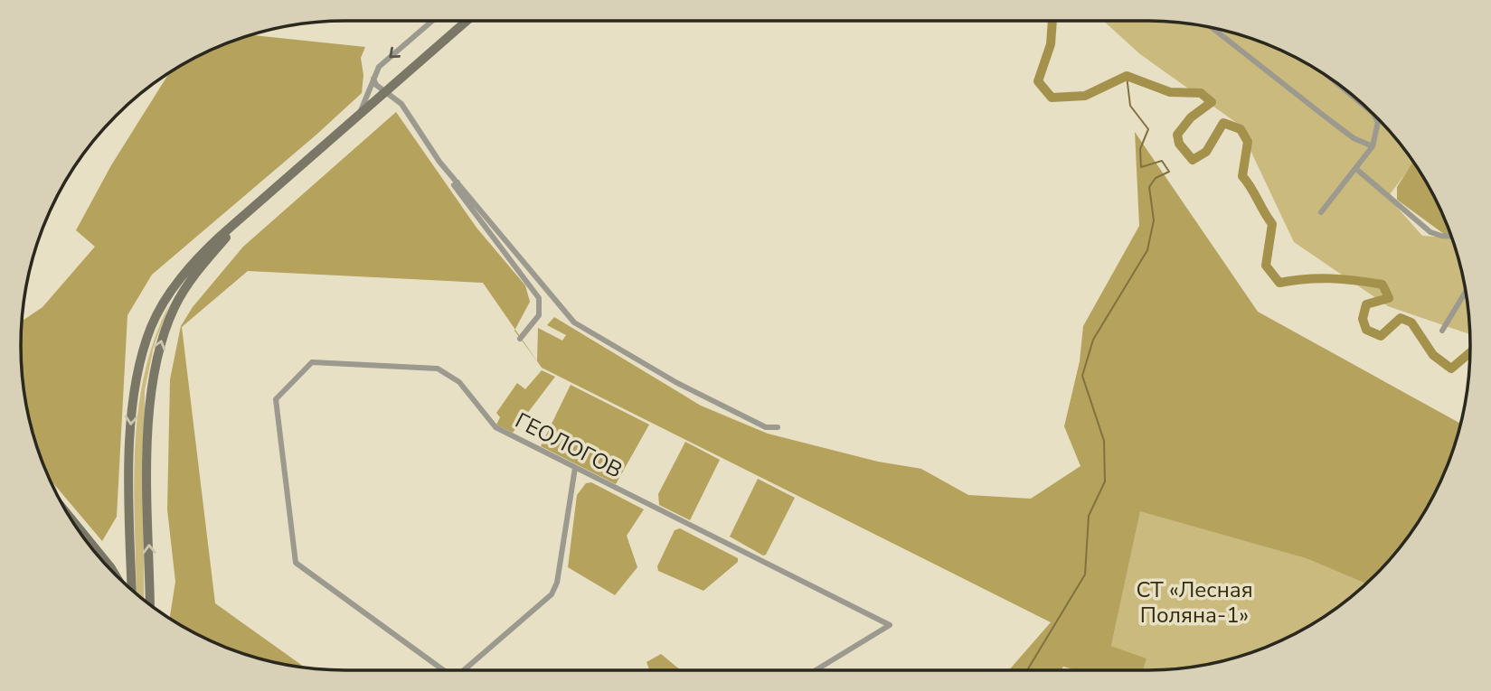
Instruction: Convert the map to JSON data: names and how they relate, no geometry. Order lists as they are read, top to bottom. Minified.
{"streets":{"street":["ГЕОЛОГОВ"]},"parks":["СТ «Лесная Поляна-1»"]}
